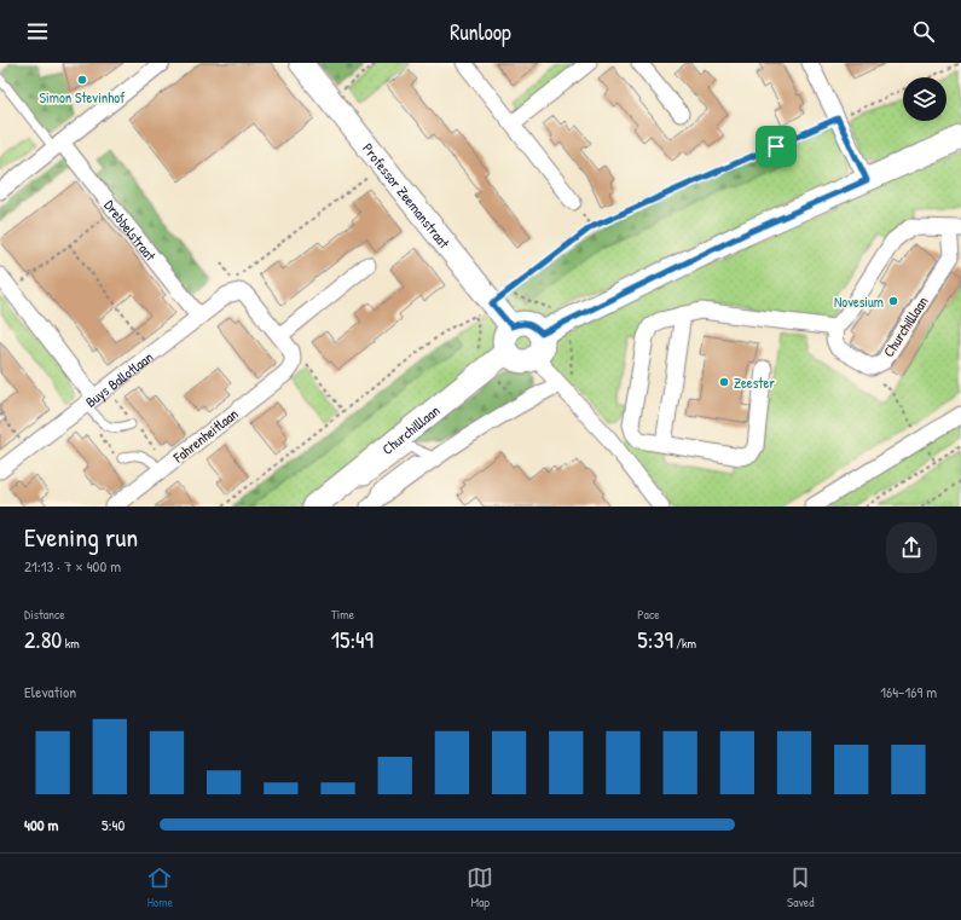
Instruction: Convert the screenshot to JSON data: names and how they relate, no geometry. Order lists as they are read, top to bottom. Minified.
{"streets":{"main road":["Professor Zeemanstraat","Churchilllaan"],"street":["Drebbelstraat","Buys Ballotlaan","Fahrenheitlaan"]},"crossings":[["Professor Zeemanstraat","Churchilllaan"],["Drebbelstraat","Buys Ballotlaan"]],"places":["Simon Stevinhof","Novesium","Zeester"],"page":{"header":"Runloop","heading":["Evening run","21:13 · 7 × 400 m"],"stats":[["Distance","2.80 km"],["Time","15:49"],["Pace","5:39 /km"]],"chart":["Elevation","164–169 m"],"list":[{"name":"400 m","note":"5:40"}],"tabs":["Home","Map","Saved"]}}
